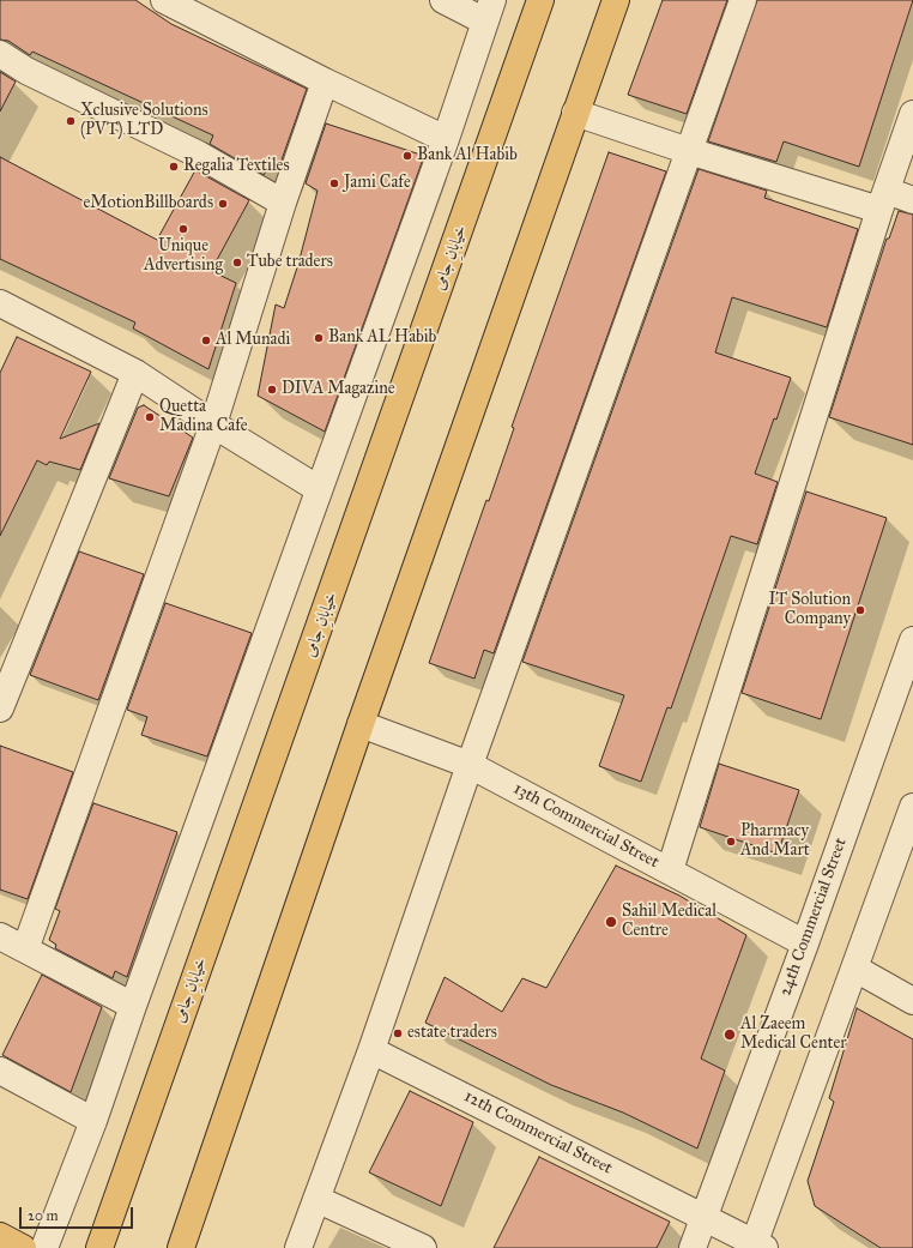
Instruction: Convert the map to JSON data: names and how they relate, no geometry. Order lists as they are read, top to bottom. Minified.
{"streets":{"main road":["خیابانِ جامی"],"street":["13th Commercial Street","24th Commercial Street","12th Commercial Street"]},"crossings":[["13th Commercial Street","24th Commercial Street"],["24th Commercial Street","12th Commercial Street"]],"places":["Xclusive Solutions (PVT) LTD","Bank Al Habib","Regalia Textiles","Jami Cafe","eMotionBillboards","Unique Advertising","Tube traders","Bank AL Habib","Al Munadi","DIVA Magazine","Quetta Madina Cafe","IT Solution Company","Pharmacy And Mart","Sahil Medical Centre","estate traders","Al Zaeem Medical Center"],"scale_bar":"20 m"}
